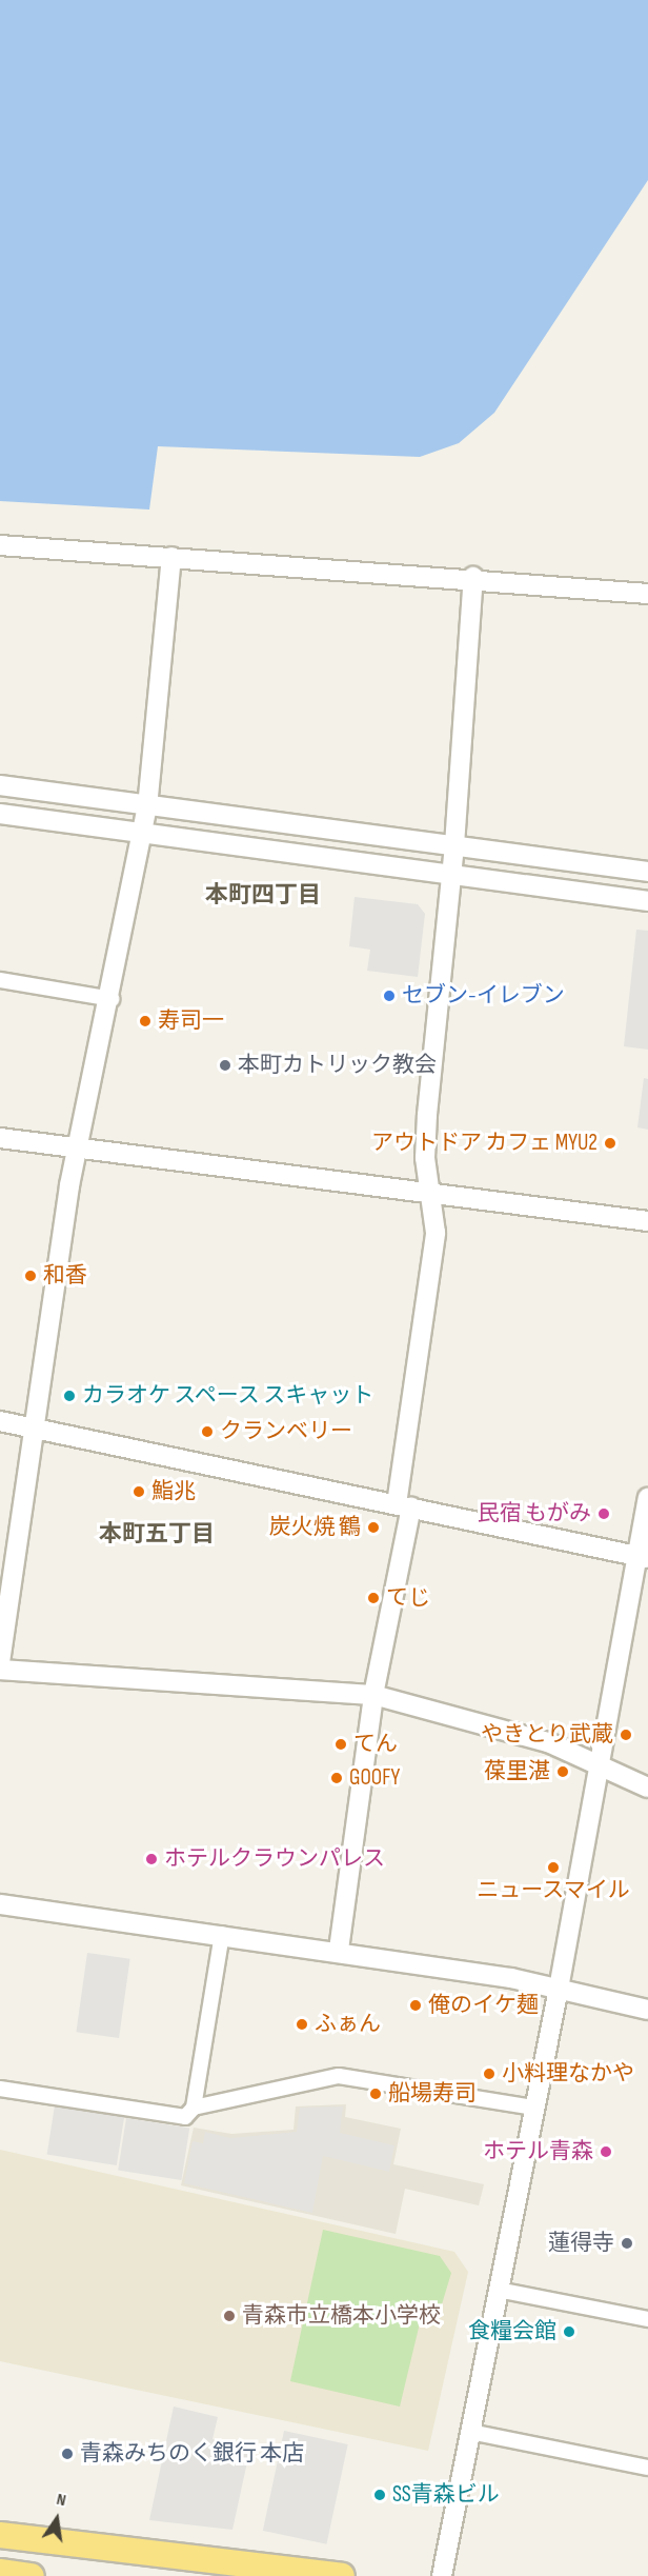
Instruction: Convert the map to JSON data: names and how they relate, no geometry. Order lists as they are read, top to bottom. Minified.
{"districts":["本町四丁目","本町五丁目"],"places":["セブン-イレブン","寿司一","本町カトリック教会","アウトドア カフェ MYU2","和香","カラオケ スペース スキャット","クランベリー","鮨兆","民宿 もがみ","炭火焼 鶴","てじ","やきとり武蔵","てん","葆里湛","GOOFY","ホテルクラウンパレス","ニュースマイル","俺のイケ麺","ふぁん","小料理なかや","船場寿司","ホテル青森","蓮得寺","青森市立橋本小学校","食糧会館","青森みちのく銀行 本店","SS青森ビル"],"north":"top"}
